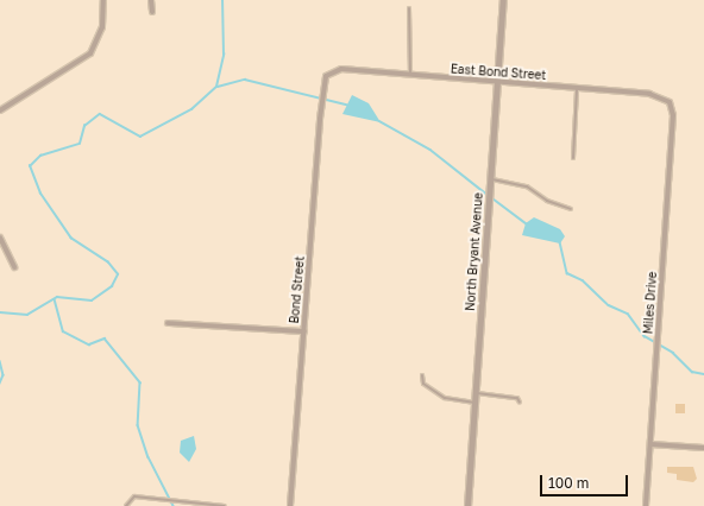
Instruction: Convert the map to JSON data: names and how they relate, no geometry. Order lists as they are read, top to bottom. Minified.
{"streets":{"street":["East Bond Street","North Bryant Avenue","Bond Street","Miles Drive"]},"crossings":[["East Bond Street","North Bryant Avenue"],["East Bond Street","Bond Street"],["East Bond Street","Miles Drive"]],"scale_bar":"100 m"}
